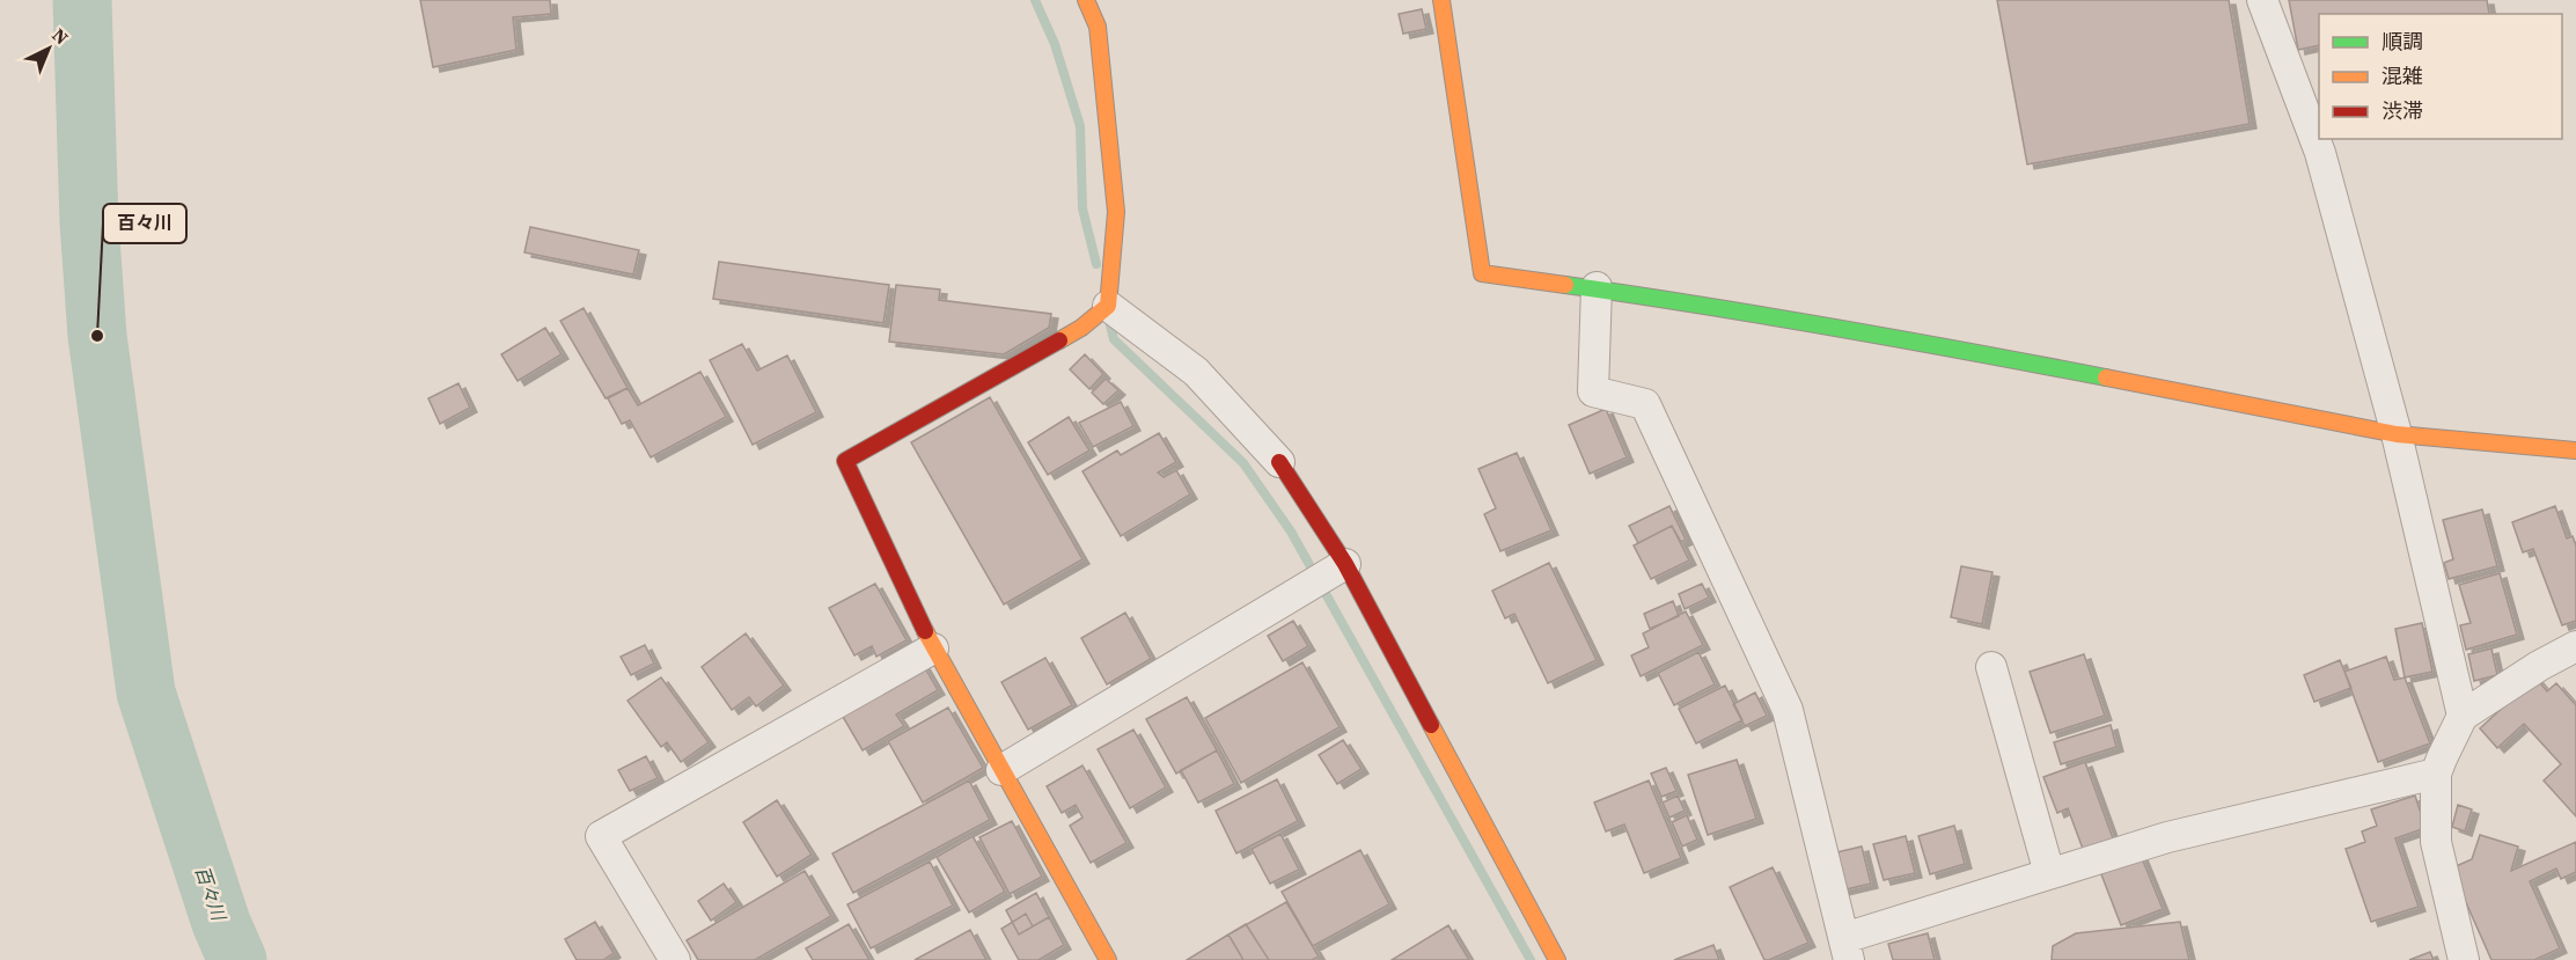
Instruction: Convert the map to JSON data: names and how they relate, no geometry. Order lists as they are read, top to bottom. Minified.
{"water":["百々川"],"places":["百々川"],"legend":["順調","混雑","渋滞"],"north":"top right"}
